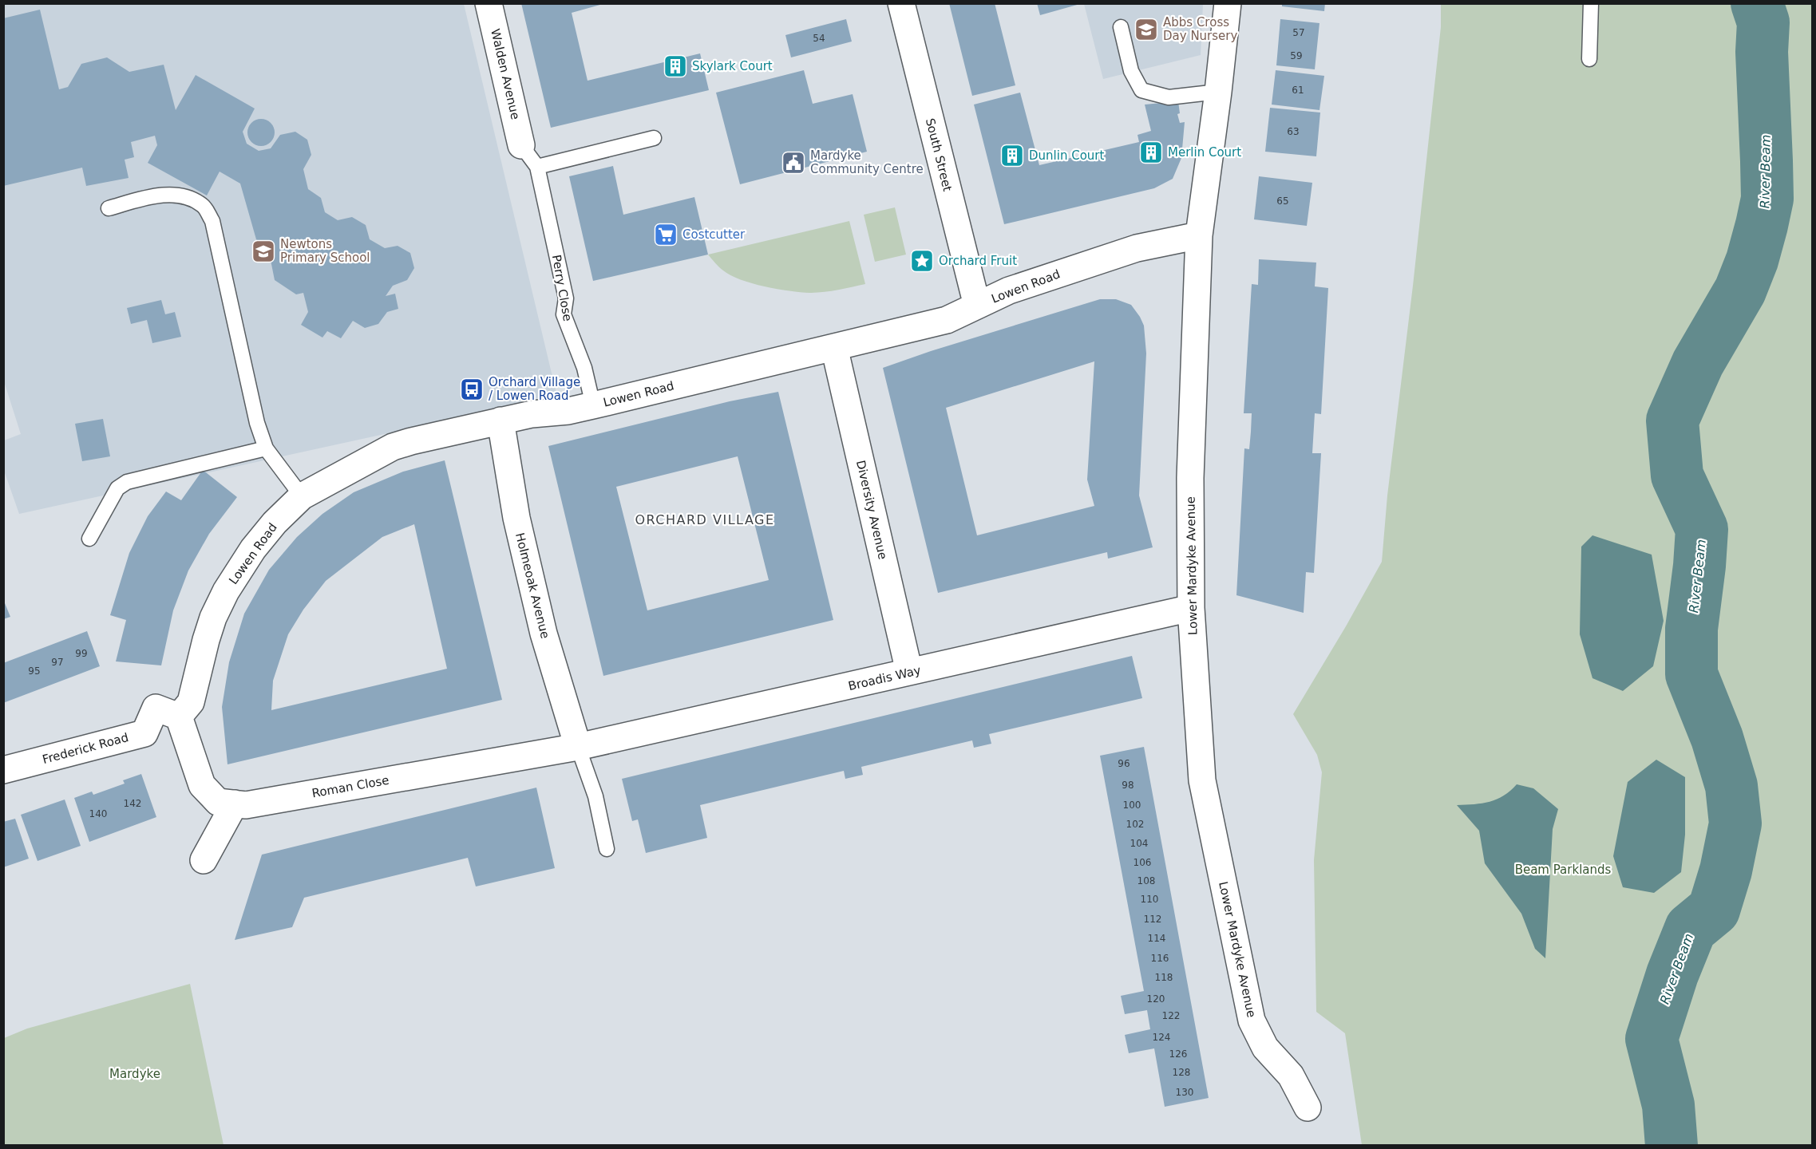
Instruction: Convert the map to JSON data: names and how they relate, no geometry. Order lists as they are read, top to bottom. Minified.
{"streets":{"street":["Walden Avenue","South Street","Lowen Road","Diversity Avenue","Lower Mardyke Avenue","Holmeoak Avenue","Broadis Way","Frederick Road","Roman Close"],"lane":["Perry Close"]},"crossings":[["Walden Avenue","Perry Close"],["South Street","Lowen Road"],["Lowen Road","Perry Close"],["Lowen Road","Diversity Avenue"],["Lowen Road","Lower Mardyke Avenue"],["Lowen Road","Holmeoak Avenue"],["Lowen Road","Frederick Road"],["Lowen Road","Roman Close"],["Diversity Avenue","Broadis Way"],["Lower Mardyke Avenue","Broadis Way"],["Holmeoak Avenue","Broadis Way"],["Holmeoak Avenue","Roman Close"],["Broadis Way","Roman Close"],["Frederick Road","Roman Close"]],"districts":["ORCHARD VILLAGE"],"water":["River Beam"],"parks":["Beam Parklands","Mardyke"],"places":{"school or university":["Abbs Cross Day Nursery","Newtons Primary School"],"building":["Skylark Court","Merlin Court","Dunlin Court"],"public building":["Mardyke Community Centre"],"supermarket":["Costcutter"],"place":["Orchard Fruit"],"bus stop":["Orchard Village / Lowen Road"]},"house_numbers":["57","54","59","61","63","65","99","97","95","96","98","142","100","140","102","104","106","108","110","112","114","116","118","120","122","124","126","128","130"]}
